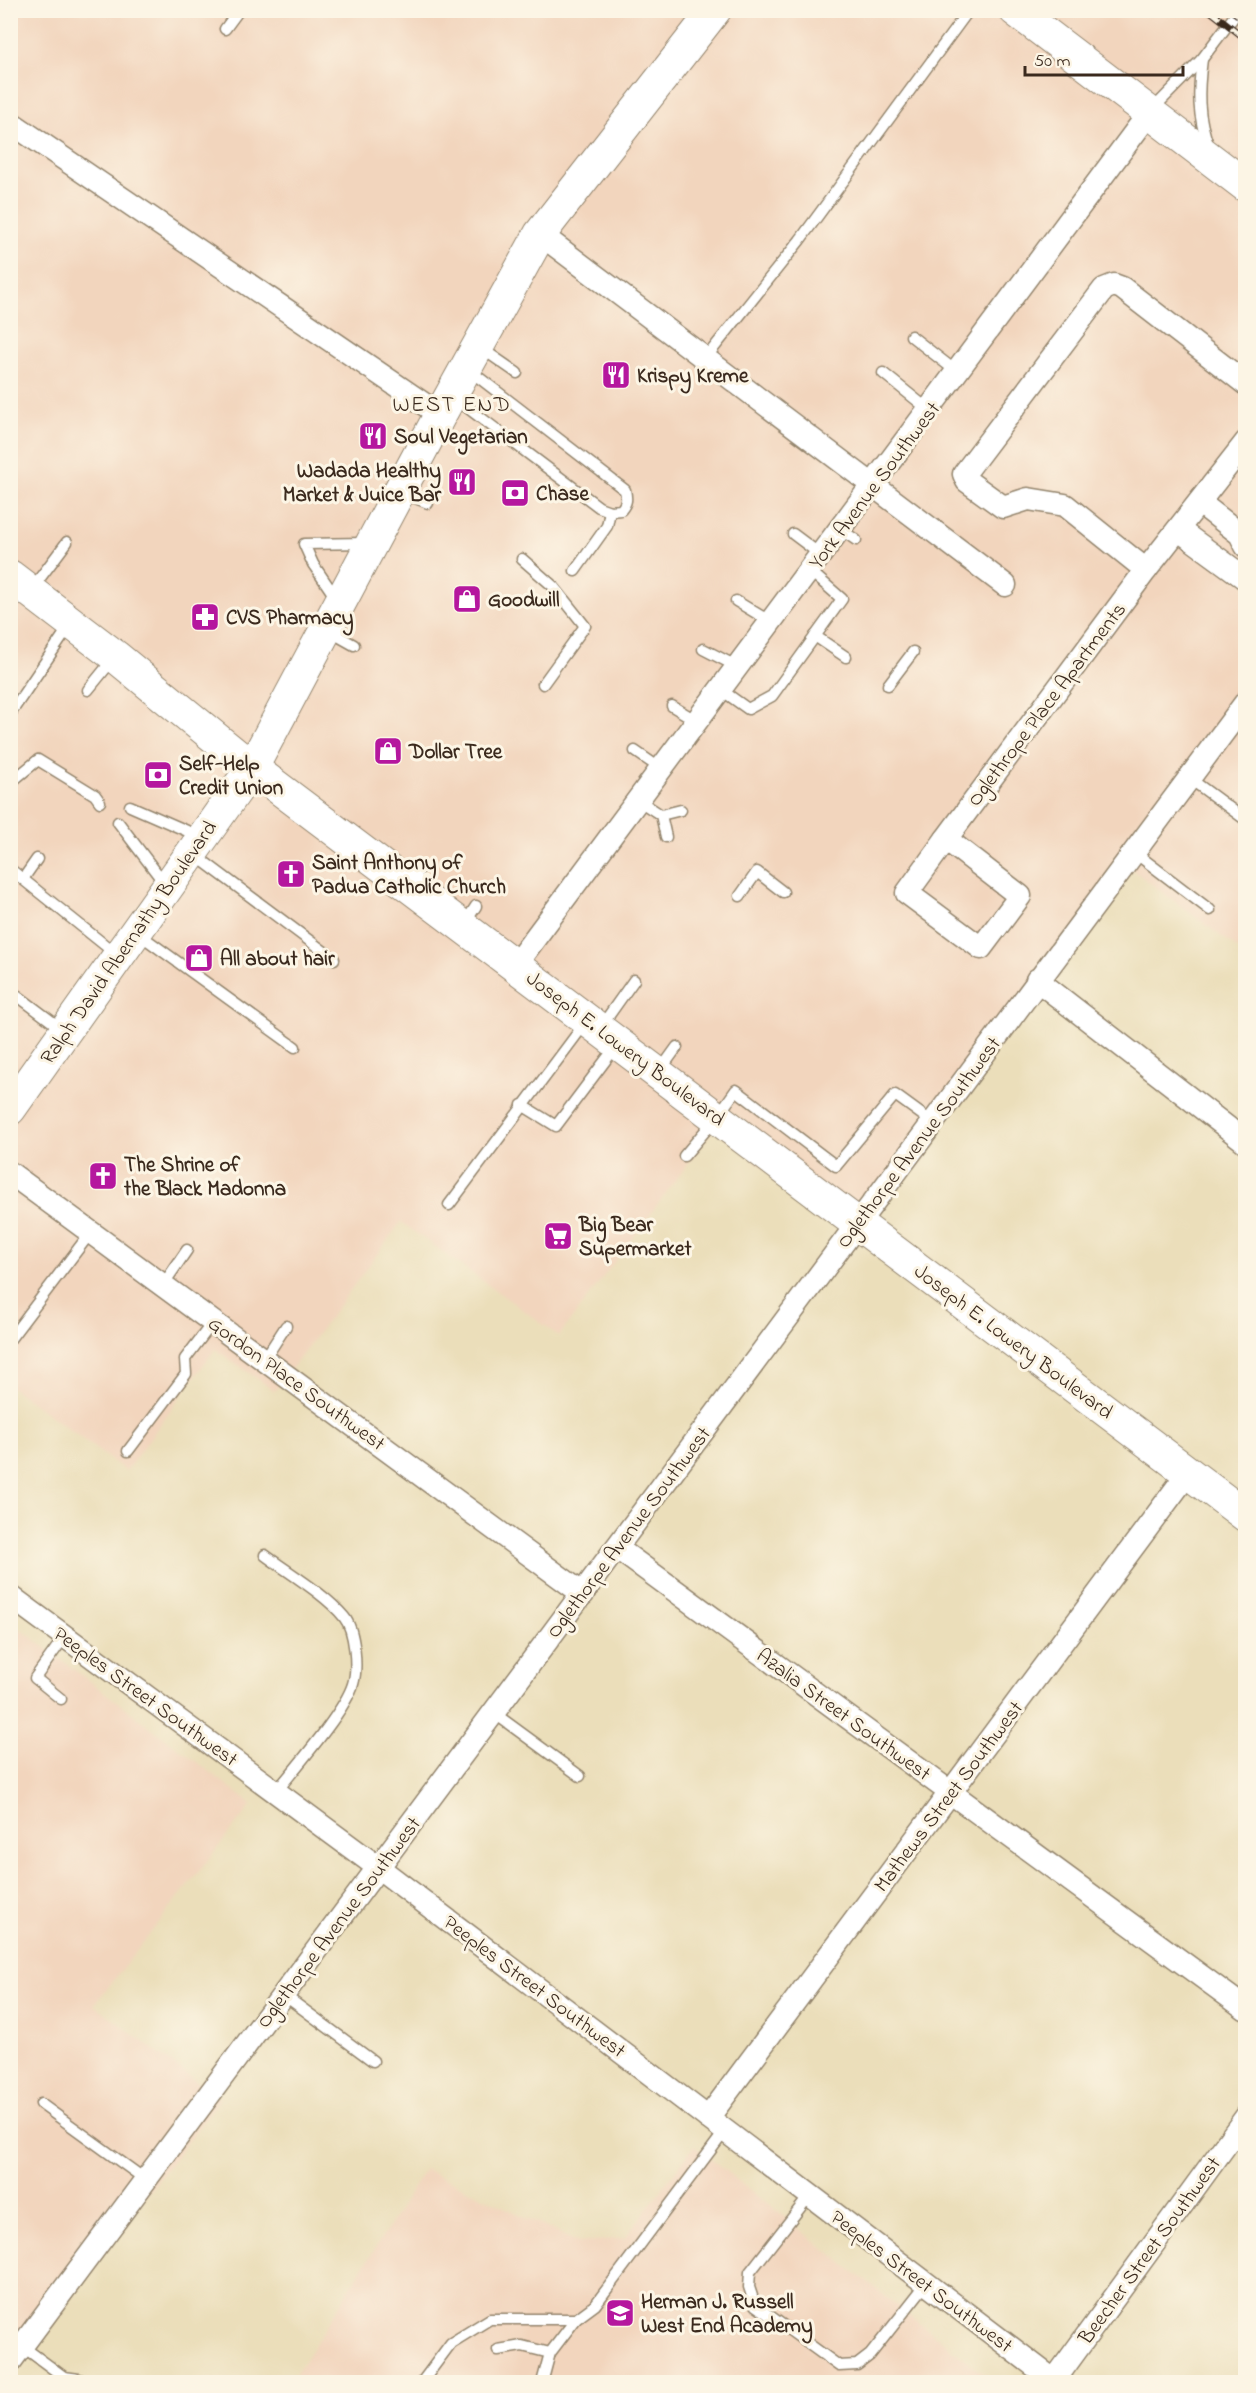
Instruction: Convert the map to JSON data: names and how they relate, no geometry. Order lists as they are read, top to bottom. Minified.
{"streets":{"street":["York Avenue Southwest","Oglethrope Place Apartments","Ralph David Abernathy Boulevard","Joseph E. Lowery Boulevard","Oglethorpe Avenue Southwest","Gordon Place Southwest","Peeples Street Southwest","Azalia Street Southwest","Mathews Street Southwest","Beecher Street Southwest"]},"crossings":[["York Avenue Southwest","Joseph E. Lowery Boulevard"],["Ralph David Abernathy Boulevard","Joseph E. Lowery Boulevard"],["Joseph E. Lowery Boulevard","Oglethorpe Avenue Southwest"],["Joseph E. Lowery Boulevard","Mathews Street Southwest"],["Oglethorpe Avenue Southwest","Gordon Place Southwest"],["Oglethorpe Avenue Southwest","Peeples Street Southwest"],["Oglethorpe Avenue Southwest","Azalia Street Southwest"],["Peeples Street Southwest","Mathews Street Southwest"],["Peeples Street Southwest","Beecher Street Southwest"],["Azalia Street Southwest","Mathews Street Southwest"]],"districts":["WEST END"],"places":{"restaurant":["Krispy Kreme","Soul Vegetarian","Wadada Healthy Market & Juice Bar"],"bank":["Chase","Self-Help Credit Union"],"shop":["Goodwill","Dollar Tree","All about hair"],"pharmacy":["CVS Pharmacy"],"church":["Saint Anthony of Padua Catholic Church","The Shrine of the Black Madonna"],"supermarket":["Big Bear Supermarket"],"school or university":["Herman J. Russell West End Academy"]},"scale_bar":"50 m"}
